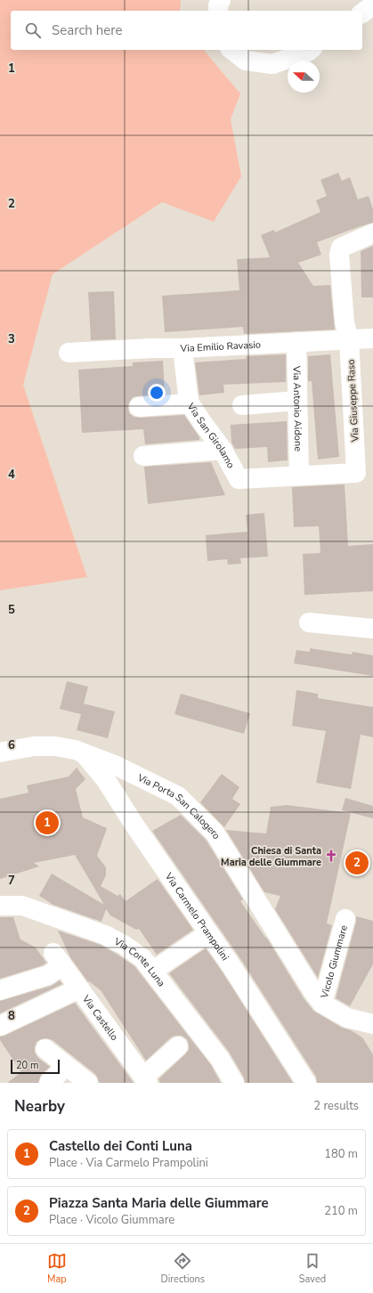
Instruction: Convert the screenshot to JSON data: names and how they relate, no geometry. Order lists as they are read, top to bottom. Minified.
{"streets":{"street":["Via Emilio Ravasio","Via Giuseppe Raso","Via Antonio Aidone","Via San Girolamo","Via Porta San Calogero","Via Carmelo Prampolini","Vicolo Giummare","Via Conte Luna","Via Castello"]},"crossings":[["Via Emilio Ravasio","Via Giuseppe Raso"],["Via Emilio Ravasio","Via Antonio Aidone"],["Via Emilio Ravasio","Via San Girolamo"],["Via Giuseppe Raso","Via Antonio Aidone"],["Via Giuseppe Raso","Via San Girolamo"],["Via Porta San Calogero","Via Carmelo Prampolini"],["Via Porta San Calogero","Vicolo Giummare"]],"places":{"church":["Chiesa di Santa Maria delle Giummare"]},"scale_bar":"20 m","north":"left","page":{"search":"Search here","pins":["1","2"],"scale":"20 m","heading":["Nearby","2 results"],"list":[{"mark":"1","name":"Castello dei Conti Luna","note":"Place · Via Carmelo Prampolini","value":"180 m"},{"mark":"2","name":"Piazza Santa Maria delle Giummare","note":"Place · Vicolo Giummare","value":"210 m"}],"nav":["Map","Directions","Saved"]},"grid":{"rows":["1","2","3","4","5","6","7","8"]}}
